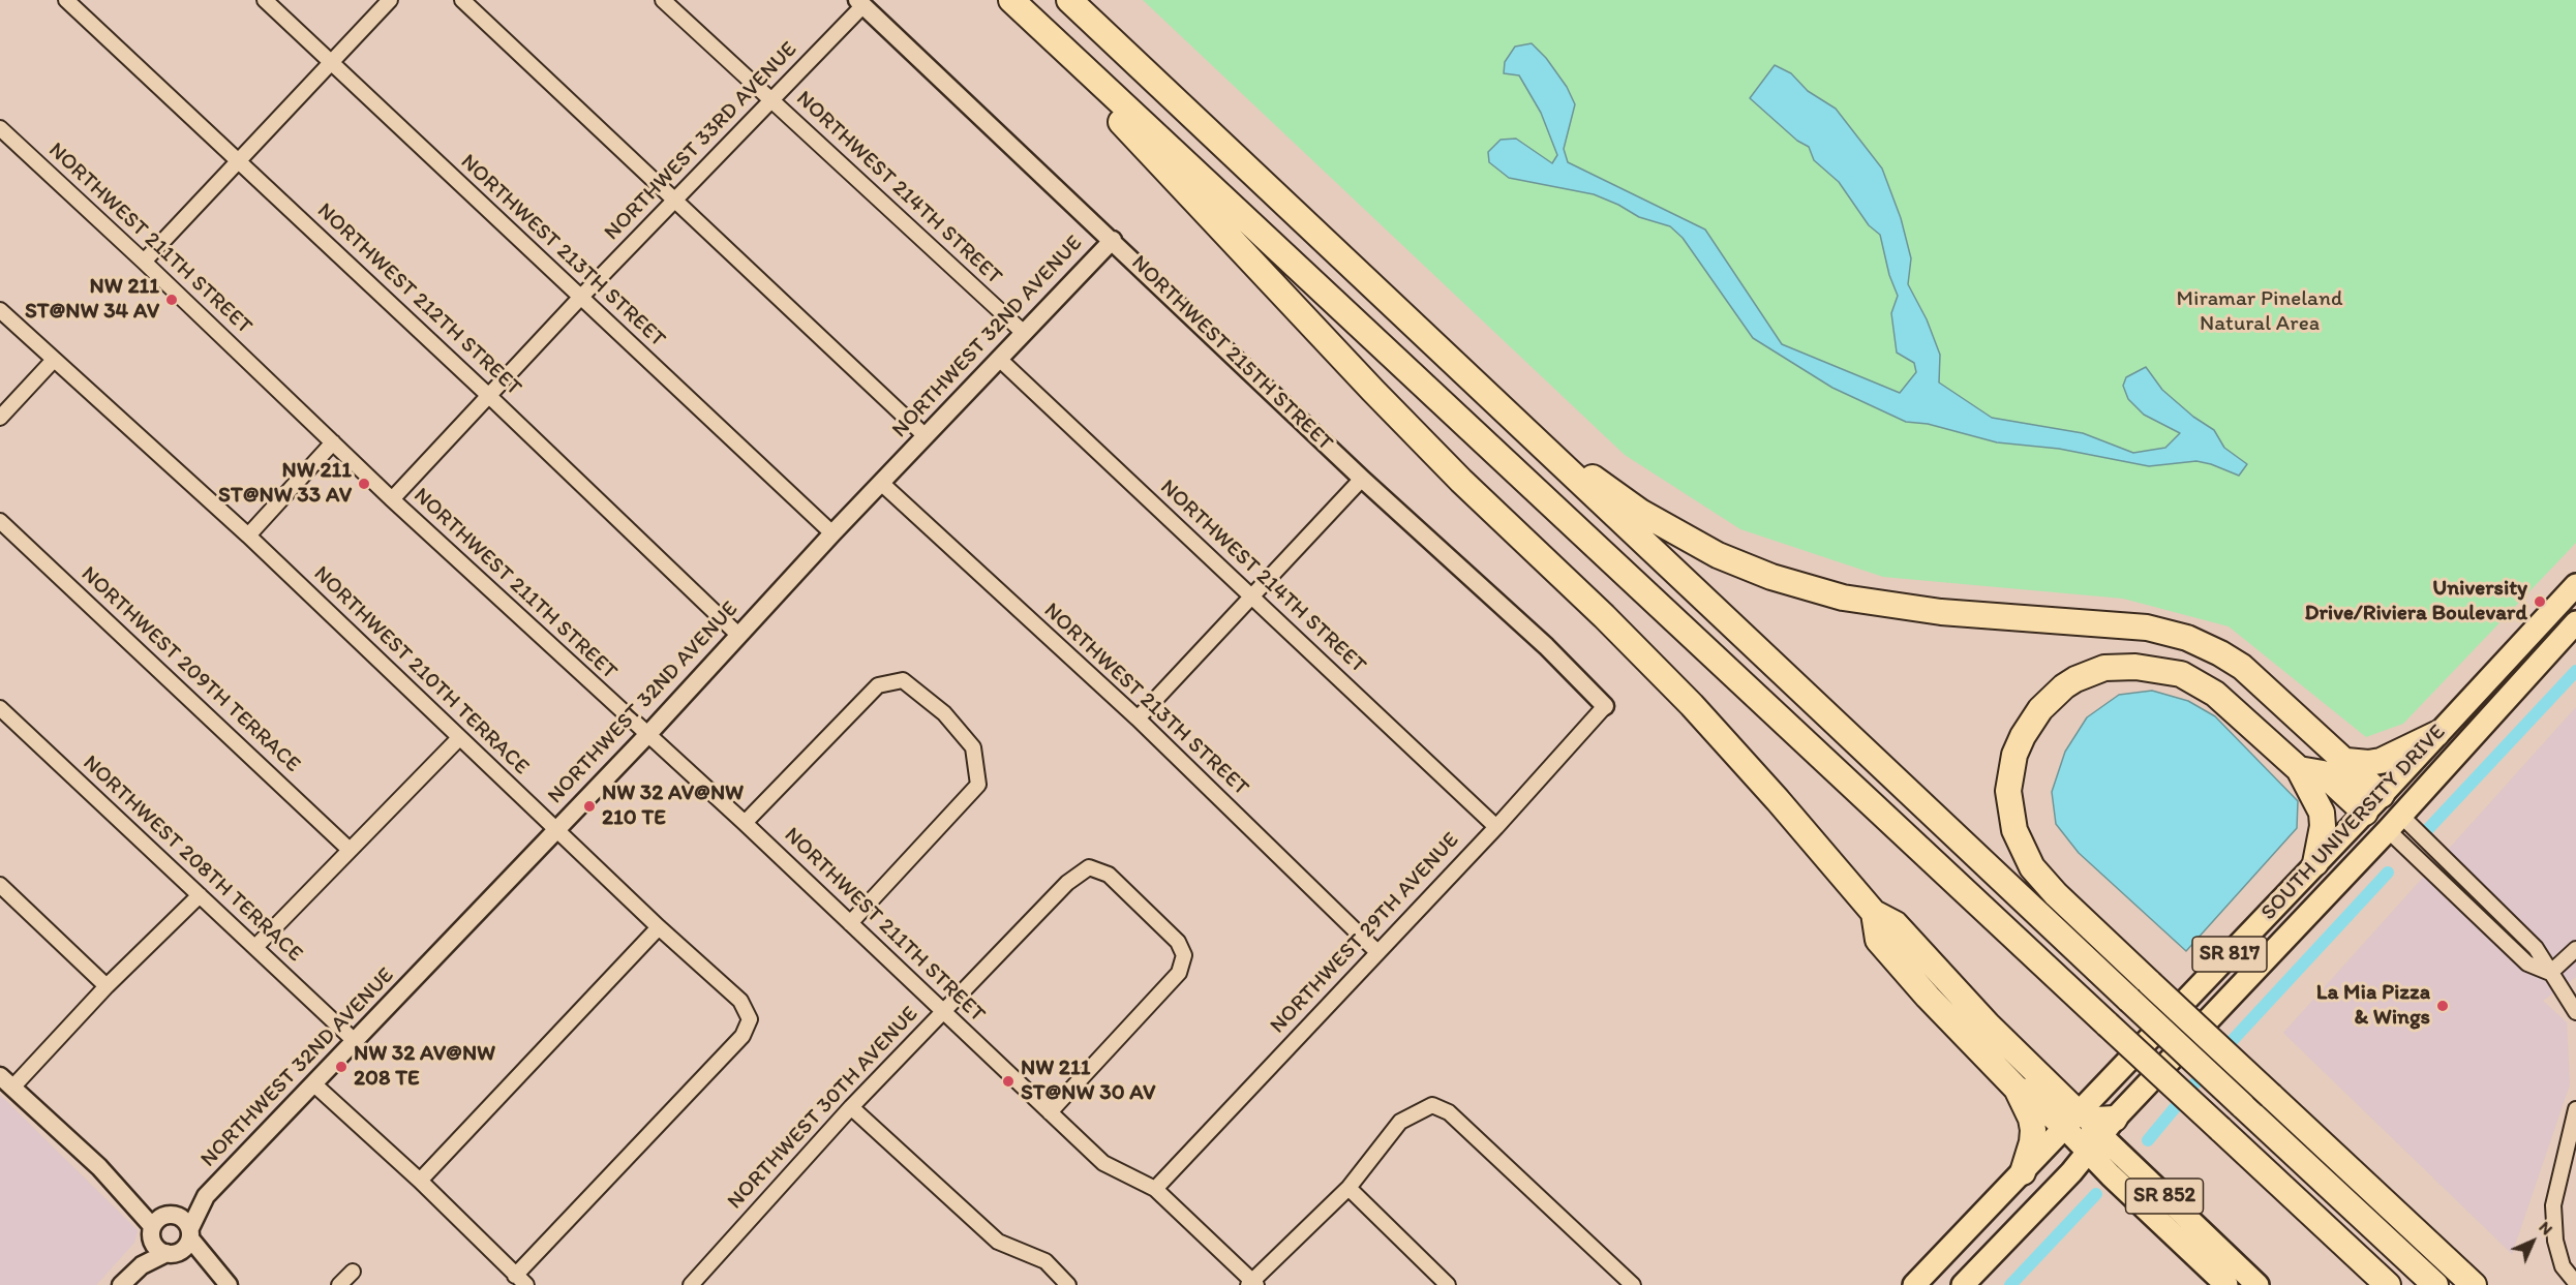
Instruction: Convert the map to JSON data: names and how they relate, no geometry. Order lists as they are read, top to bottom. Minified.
{"streets":{"main road":["SOUTH UNIVERSITY DRIVE","SR 817","SR 852"],"street":["NORTHWEST 33RD AVENUE","NORTHWEST 214TH STREET","NORTHWEST 211TH STREET","NORTHWEST 213TH STREET","NORTHWEST 212TH STREET","NORTHWEST 32ND AVENUE","NORTHWEST 215TH STREET","NORTHWEST 209TH TERRACE","NORTHWEST 210TH TERRACE","NORTHWEST 208TH TERRACE","NORTHWEST 29TH AVENUE","NORTHWEST 30TH AVENUE"]},"crossings":[["NORTHWEST 33RD AVENUE","NORTHWEST 214TH STREET"],["NORTHWEST 33RD AVENUE","NORTHWEST 211TH STREET"],["NORTHWEST 33RD AVENUE","NORTHWEST 213TH STREET"],["NORTHWEST 33RD AVENUE","NORTHWEST 212TH STREET"],["NORTHWEST 33RD AVENUE","NORTHWEST 215TH STREET"],["NORTHWEST 214TH STREET","NORTHWEST 32ND AVENUE"],["NORTHWEST 214TH STREET","NORTHWEST 29TH AVENUE"],["NORTHWEST 211TH STREET","NORTHWEST 32ND AVENUE"],["NORTHWEST 211TH STREET","NORTHWEST 29TH AVENUE"],["NORTHWEST 211TH STREET","NORTHWEST 30TH AVENUE"],["NORTHWEST 213TH STREET","NORTHWEST 32ND AVENUE"],["NORTHWEST 213TH STREET","NORTHWEST 29TH AVENUE"],["NORTHWEST 212TH STREET","NORTHWEST 32ND AVENUE"],["NORTHWEST 32ND AVENUE","NORTHWEST 215TH STREET"],["NORTHWEST 32ND AVENUE","NORTHWEST 210TH TERRACE"],["NORTHWEST 32ND AVENUE","NORTHWEST 208TH TERRACE"],["NORTHWEST 215TH STREET","NORTHWEST 29TH AVENUE"],["SOUTH UNIVERSITY DRIVE","SR 817"],["SOUTH UNIVERSITY DRIVE","SR 852"],["SR 817","SR 852"]],"parks":["Miramar Pineland Natural Area"],"places":["NW 211 ST@NW 34 AV","NW 211 ST@NW 33 AV","University Drive/Riviera Boulevard","NW 32 AV@NW 210 TE","La Mia Pizza & Wings","NW 32 AV@NW 208 TE","NW 211 ST@NW 30 AV"],"north":"top right"}
